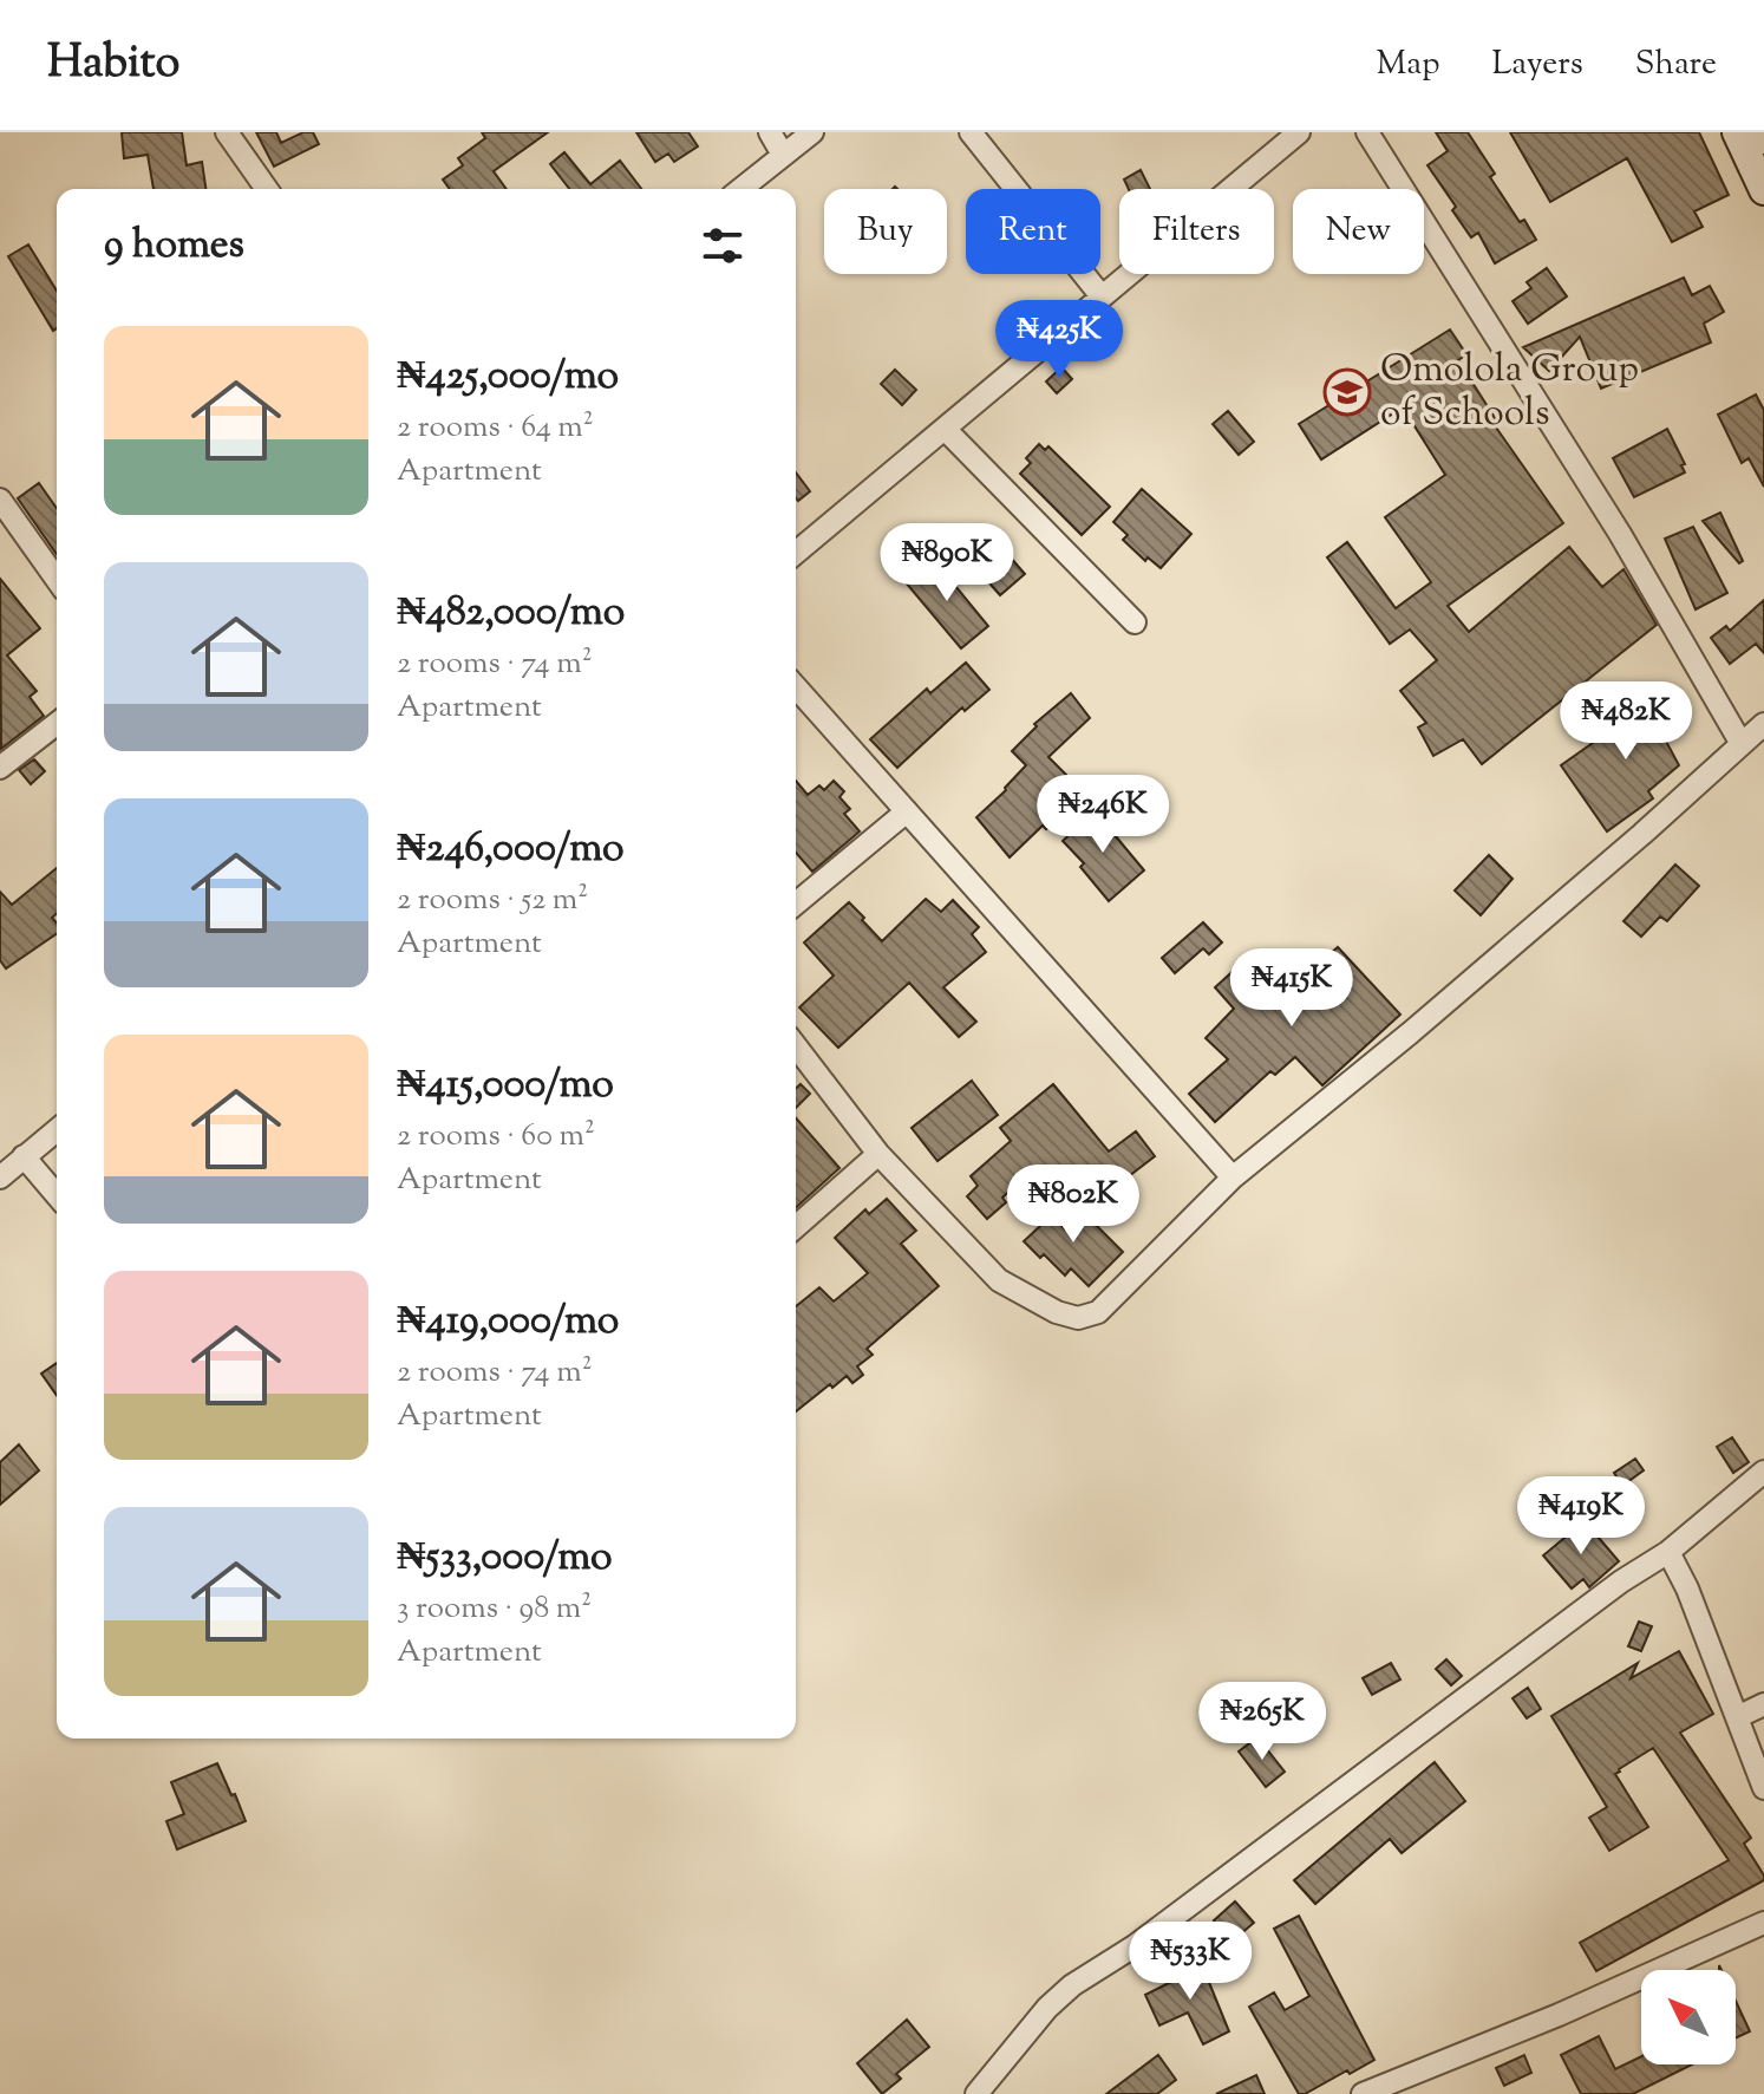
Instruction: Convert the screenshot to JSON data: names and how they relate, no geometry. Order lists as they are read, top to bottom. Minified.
{"places":{"school or university":["Omolola Group of Schools"]},"north":"top left","page":{"header":"Habito","nav":["Map","Layers","Share"],"chip":["Buy","Rent","Filters","New"],"heading":"9 homes","price":["₦425K","₦890K","₦482K","₦246K","₦415K","₦802K","₦419K","₦265K","₦533K"],"list":[{"name":"₦425,000/mo","note":"2 rooms · 64 m² · Apartment"},{"name":"₦482,000/mo","note":"2 rooms · 74 m² · Apartment"},{"name":"₦246,000/mo","note":"2 rooms · 52 m² · Apartment"},{"name":"₦415,000/mo","note":"2 rooms · 60 m² · Apartment"},{"name":"₦419,000/mo","note":"2 rooms · 74 m² · Apartment"},{"name":"₦533,000/mo","note":"3 rooms · 98 m² · Apartment"}]}}
